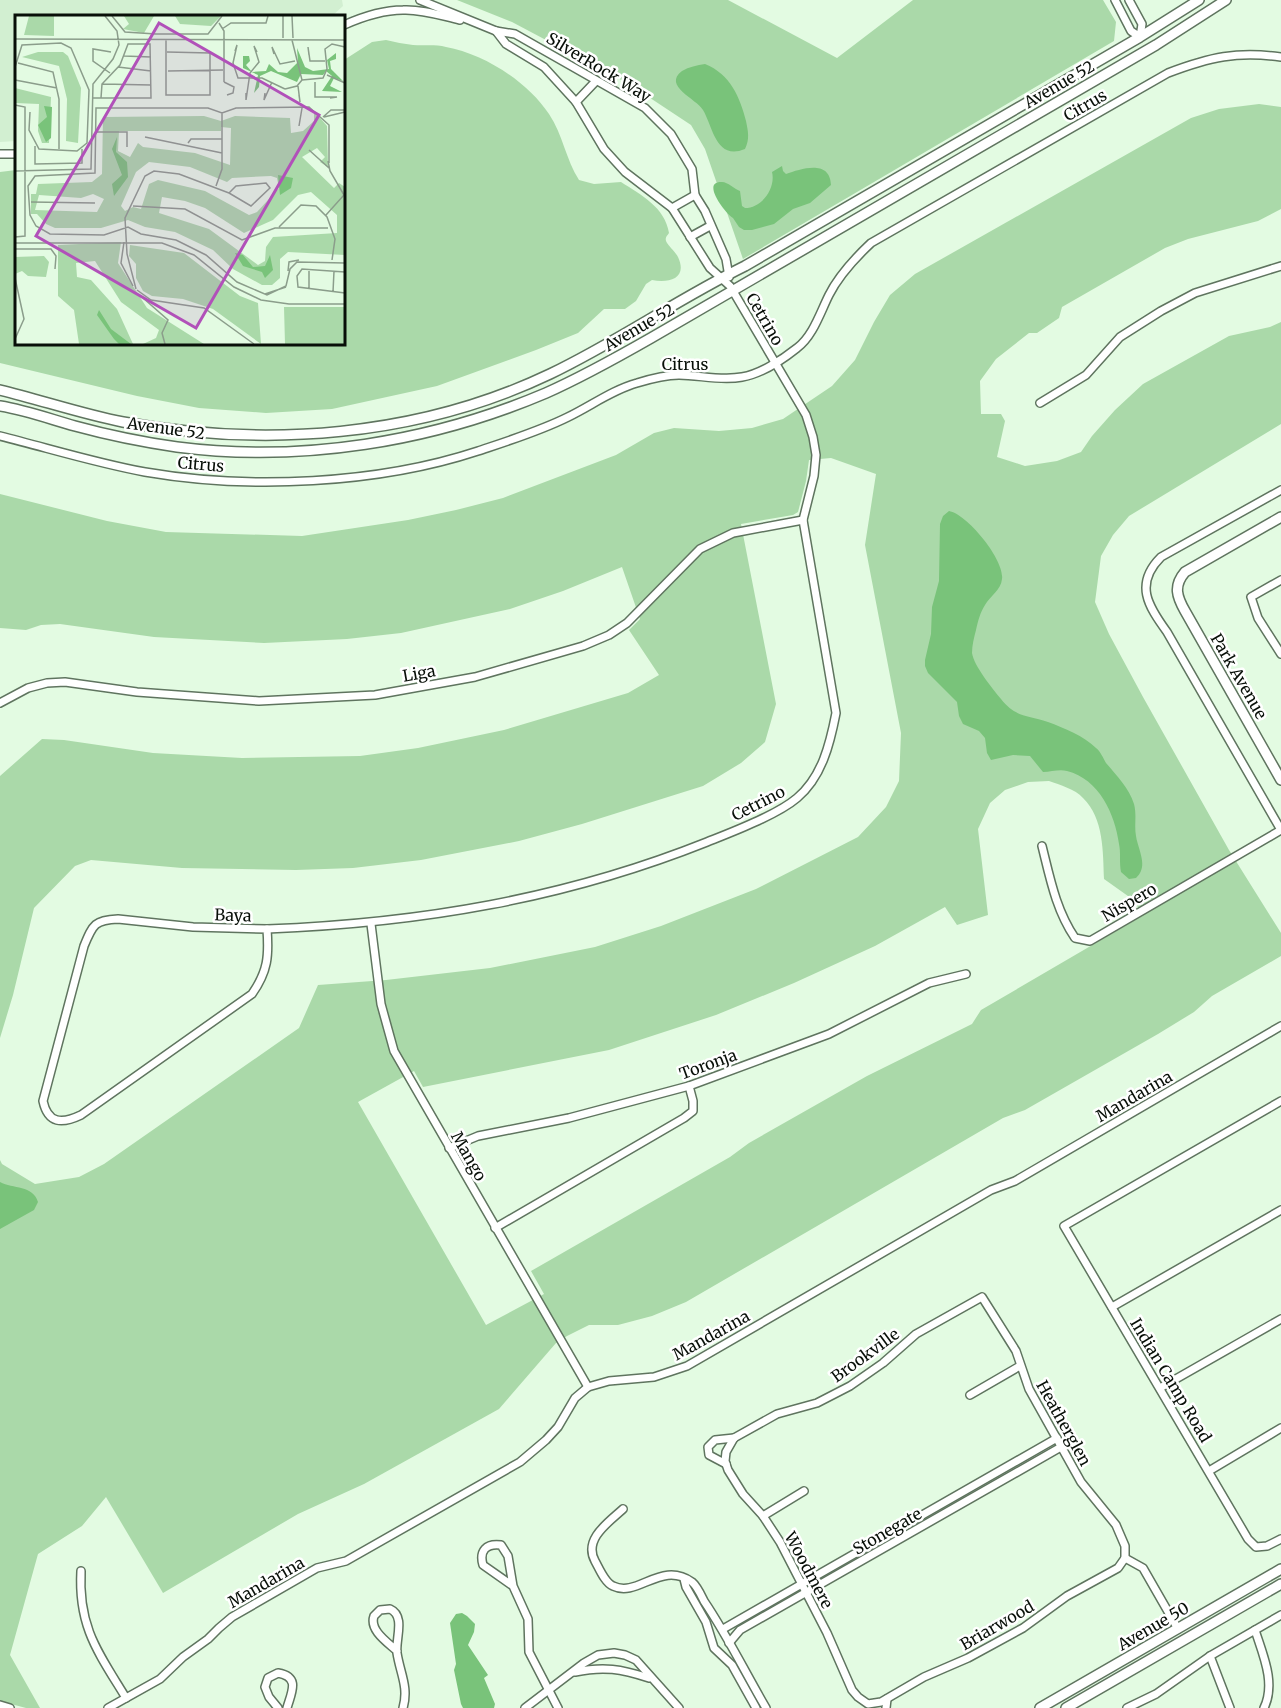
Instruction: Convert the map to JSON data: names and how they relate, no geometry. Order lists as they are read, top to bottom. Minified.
{"streets":{"main road":["Avenue 52","Park Avenue","Avenue 50"],"street":["SilverRock Way","Citrus","Cetrino","Liga","Nispero","Baya","Toronja","Mandarina","Mango","Brookville","Indian Camp Road","Heatherglen","Stonegate","Woodmere","Briarwood"]},"crossings":[["SilverRock Way","Avenue 52"],["SilverRock Way","Cetrino"],["Avenue 52","Cetrino"],["Citrus","Cetrino"],["Cetrino","Liga"],["Cetrino","Baya"],["Cetrino","Mango"],["Toronja","Mango"],["Mandarina","Mango"],["Brookville","Heatherglen"],["Brookville","Woodmere"],["Heatherglen","Stonegate"],["Heatherglen","Briarwood"],["Stonegate","Woodmere"],["Woodmere","Briarwood"]]}
